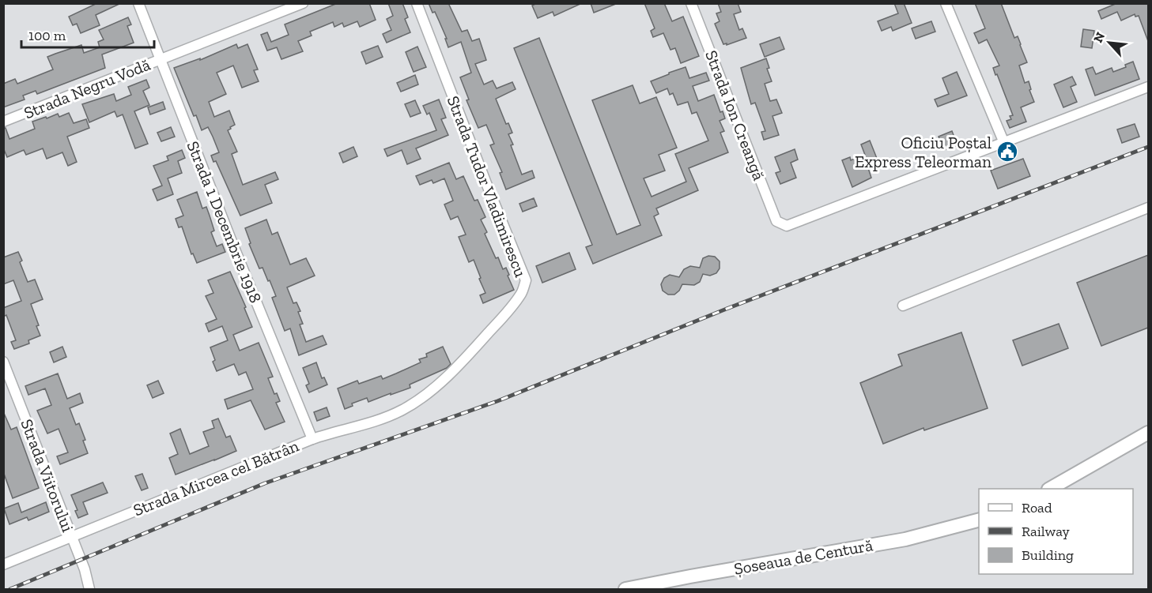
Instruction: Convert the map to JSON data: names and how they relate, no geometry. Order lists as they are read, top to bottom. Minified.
{"streets":{"main road":["Șoseaua de Centură"],"street":["Strada Negru Vodă","Strada Ion Creangă","Strada Tudor Vladimirescu","Strada 1 Decembrie 1918","Strada Viitorului","Strada Mircea cel Bătrân"]},"crossings":[["Strada Negru Vodă","Strada 1 Decembrie 1918"],["Strada Tudor Vladimirescu","Strada Mircea cel Bătrân"],["Strada 1 Decembrie 1918","Strada Mircea cel Bătrân"],["Strada Viitorului","Strada Mircea cel Bătrân"]],"places":{"public building":["Oficiu Poștal Express Teleorman"]},"legend":["Road","Railway","Building"],"scale_bar":"100 m","north":"top left"}
